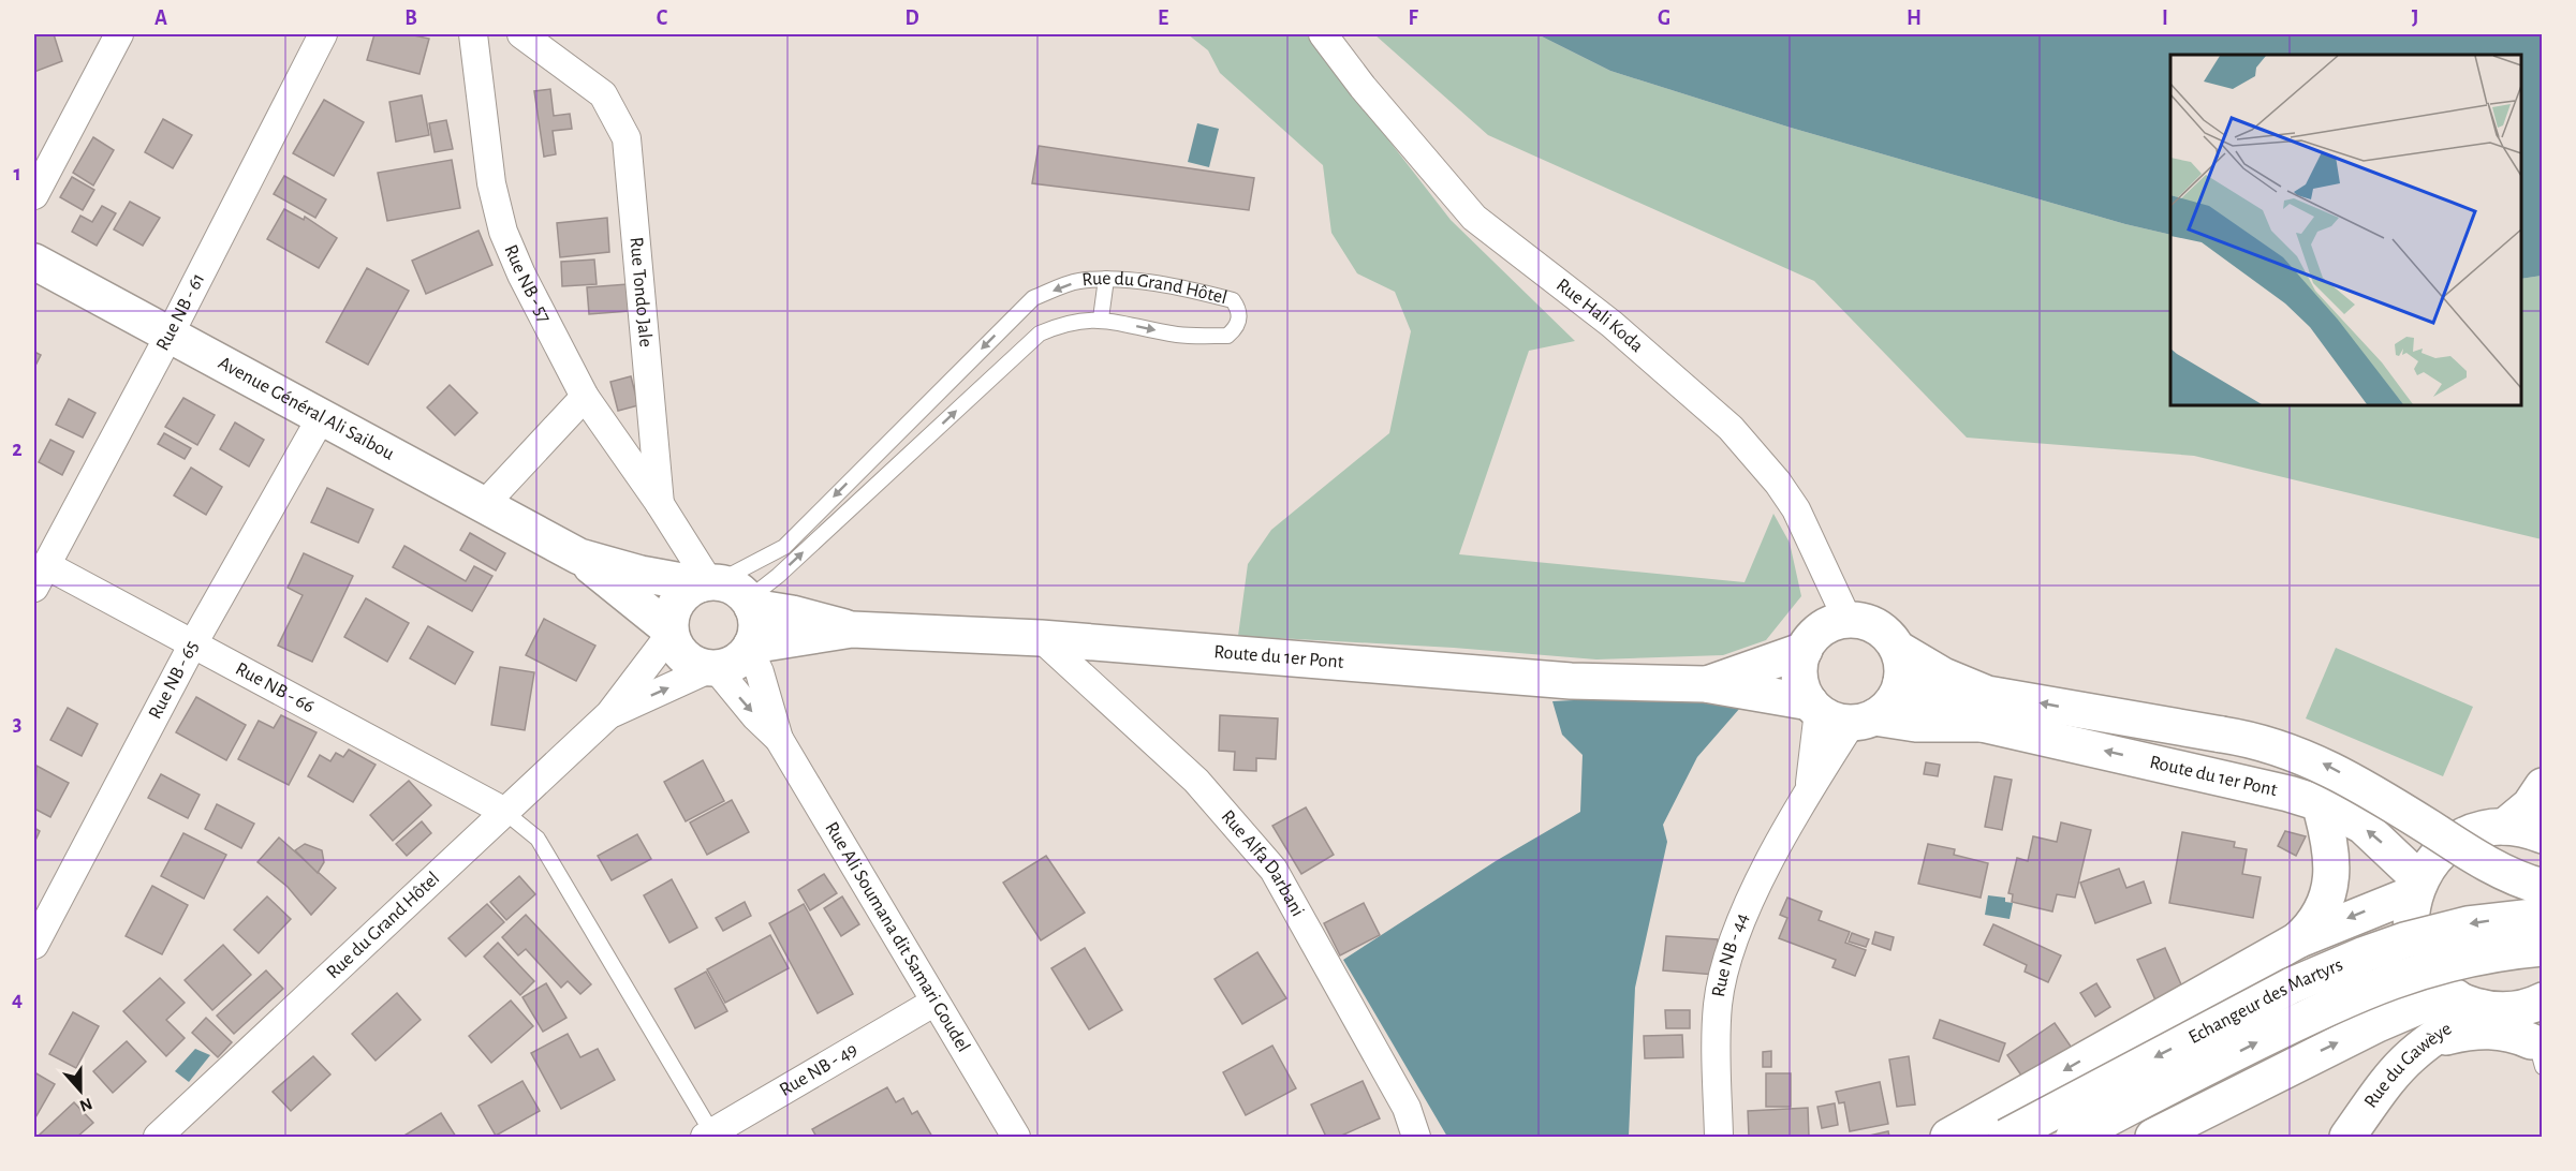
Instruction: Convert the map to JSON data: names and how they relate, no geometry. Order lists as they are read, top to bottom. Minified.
{"streets":{"street":["Rue NB - 57","Rue Tondo Jale","Rue du Grand Hôtel","Rue NB - 61","Rue Hali Koda","Avenue Général Ali Saibou","Route du 1er Pont","Rue NB - 65","Rue NB - 66","Rue Alfa Darbani","Rue Ali Soumana dit Samari Goudel","Rue NB - 44","Echangeur des Martyrs","Rue du Gawèye","Rue NB - 49"]},"crossings":[["Rue NB - 57","Rue Tondo Jale"],["Rue Tondo Jale","Rue du Grand Hôtel"],["Rue Tondo Jale","Avenue Général Ali Saibou"],["Rue Tondo Jale","Route du 1er Pont"],["Rue Tondo Jale","Rue Ali Soumana dit Samari Goudel"],["Rue du Grand Hôtel","Avenue Général Ali Saibou"],["Rue du Grand Hôtel","Route du 1er Pont"],["Rue du Grand Hôtel","Rue NB - 66"],["Rue du Grand Hôtel","Rue Ali Soumana dit Samari Goudel"],["Rue NB - 61","Avenue Général Ali Saibou"],["Rue NB - 61","Rue NB - 66"],["Rue Hali Koda","Route du 1er Pont"],["Rue Hali Koda","Rue NB - 44"],["Avenue Général Ali Saibou","Route du 1er Pont"],["Avenue Général Ali Saibou","Rue NB - 65"],["Avenue Général Ali Saibou","Rue Ali Soumana dit Samari Goudel"],["Route du 1er Pont","Rue Alfa Darbani"],["Route du 1er Pont","Rue Ali Soumana dit Samari Goudel"],["Route du 1er Pont","Rue NB - 44"],["Rue NB - 65","Rue NB - 66"],["Rue Ali Soumana dit Samari Goudel","Rue NB - 49"]],"north":"bottom","grid":{"columns":["A","B","C","D","E","F","G","H","I","J"],"rows":["1","2","3","4"]}}
